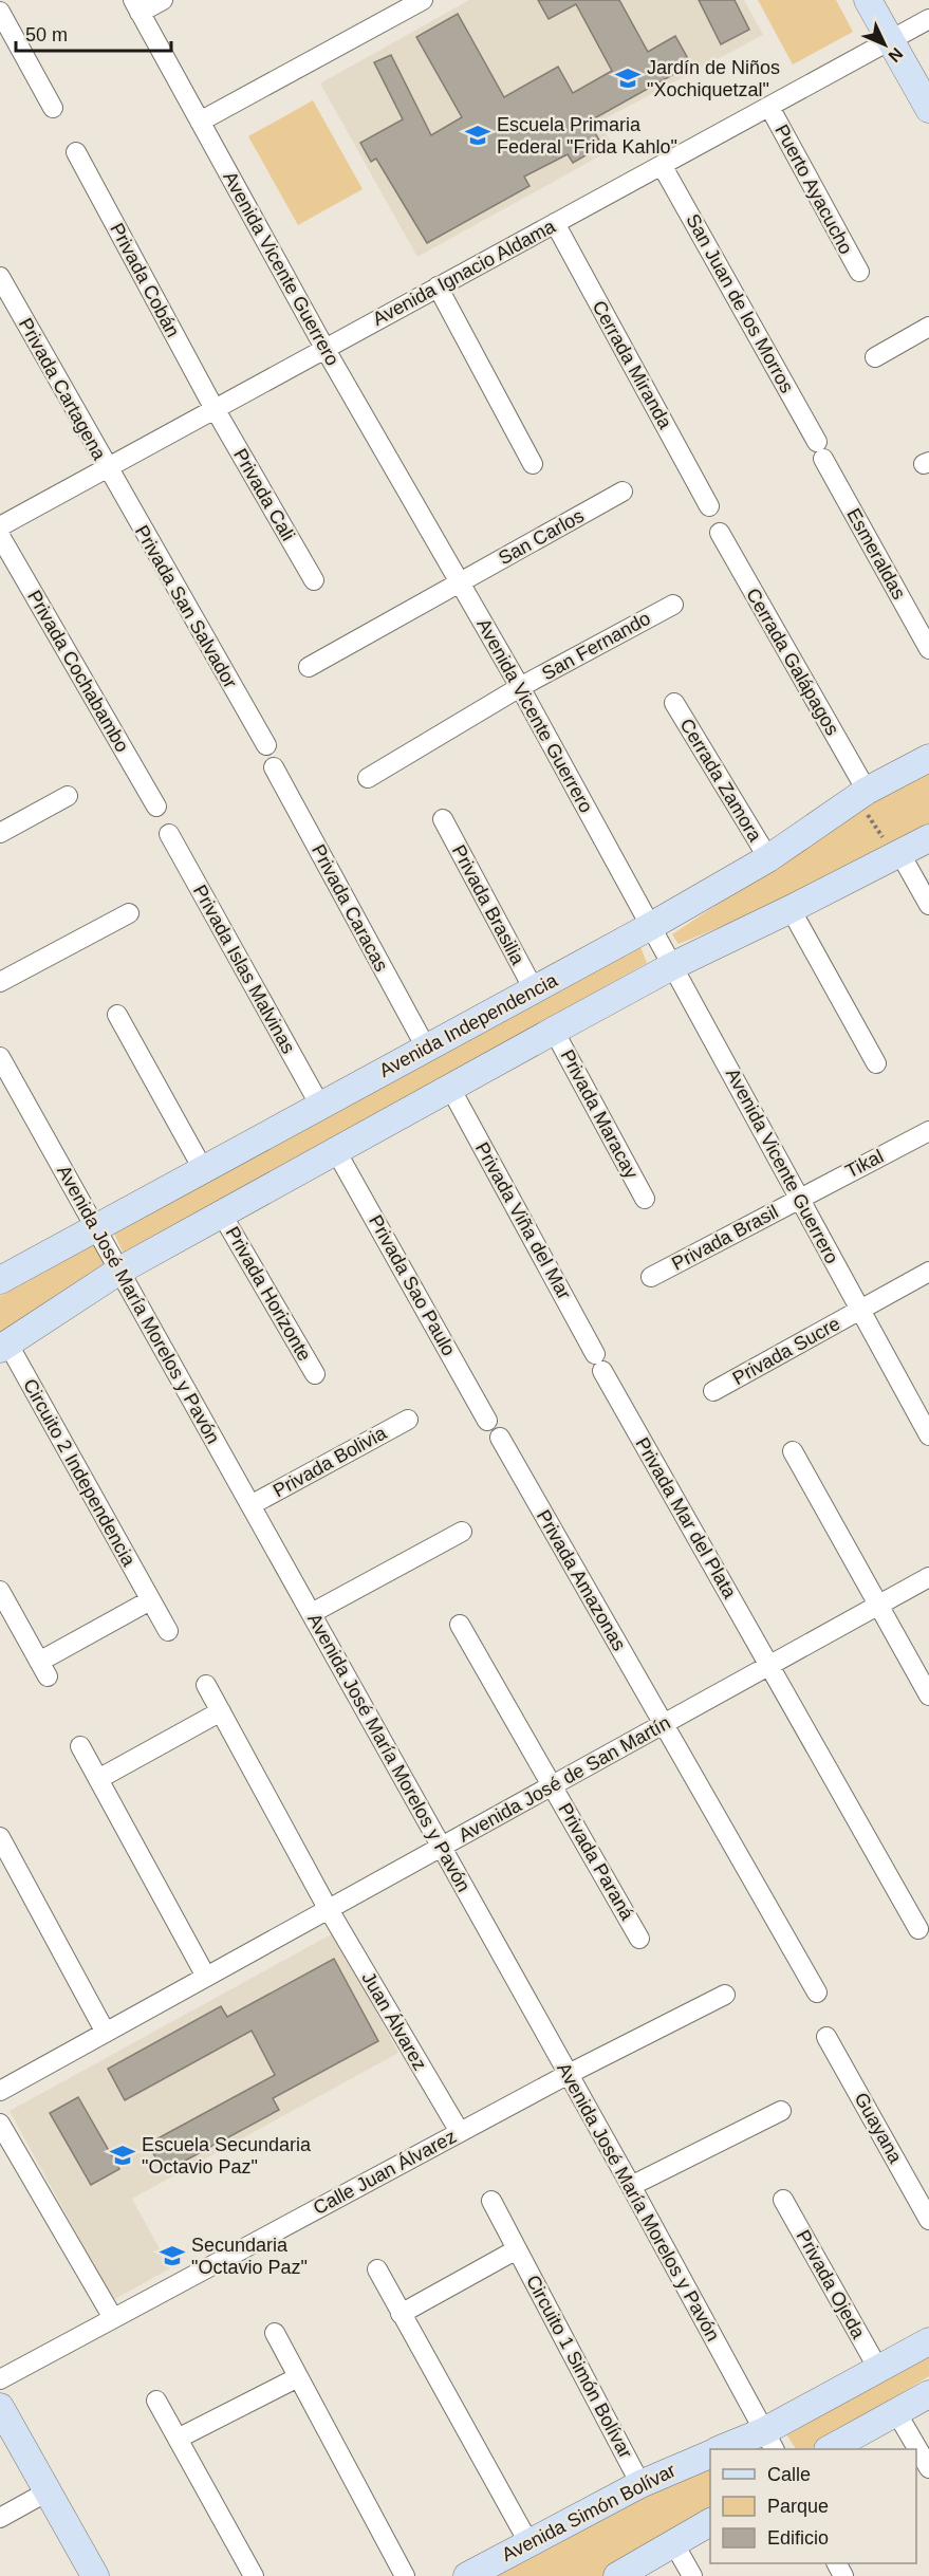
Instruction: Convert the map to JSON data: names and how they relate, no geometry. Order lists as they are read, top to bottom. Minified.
{"streets":{"main road":["Avenida Independencia","Avenida Simón Bolívar"],"street":["Puerto Ayacucho","Avenida Vicente Guerrero","Avenida Ignacio Aldama","Privada Cobán","San Juan de los Morros","Cerrada Miranda","Privada Cartagena","Privada Cali","San Carlos","Esmeraldas","Privada San Salvador","San Fernando","Cerrada Galápagos","Privada Cochabambo","Cerrada Zamora","Privada Brasilia","Privada Caracas","Privada Islas Malvinas","Privada Maracay","Tikal","Privada Viña del Mar","Privada Brasil","Privada Sao Paulo","Privada Horizonte","Avenida José María Morelos y Pavón","Privada Sucre","Privada Bolivia","Circuito 2 Independencia","Privada Mar del Plata","Privada Amazonas","Avenida José de San Martín","Privada Paraná","Juan Álvarez","Guayana","Calle Juan Álvarez","Privada Ojeda","Circuito 1 Simón Bolívar"]},"crossings":[["Puerto Ayacucho","Avenida Ignacio Aldama"],["Avenida Vicente Guerrero","Avenida Ignacio Aldama"],["Avenida Vicente Guerrero","San Carlos"],["Avenida Vicente Guerrero","San Fernando"],["Avenida Vicente Guerrero","Avenida Independencia"],["Avenida Vicente Guerrero","Tikal"],["Avenida Vicente Guerrero","Privada Brasil"],["Avenida Vicente Guerrero","Privada Sucre"],["Avenida Ignacio Aldama","Privada Cobán"],["Avenida Ignacio Aldama","San Juan de los Morros"],["Avenida Ignacio Aldama","Cerrada Miranda"],["Avenida Ignacio Aldama","Privada Cartagena"],["Avenida Ignacio Aldama","Privada Cali"],["Avenida Ignacio Aldama","Privada San Salvador"],["Privada Cobán","Privada Cali"],["San Juan de los Morros","Esmeraldas"],["Privada Cartagena","Privada San Salvador"],["Cerrada Galápagos","Avenida Independencia"],["Cerrada Zamora","Avenida Independencia"],["Privada Brasilia","Avenida Independencia"],["Privada Caracas","Avenida Independencia"],["Privada Islas Malvinas","Avenida Independencia"],["Avenida Independencia","Avenida José María Morelos y Pavón"],["Tikal","Privada Brasil"],["Privada Viña del Mar","Privada Mar del Plata"],["Avenida José María Morelos y Pavón","Privada Bolivia"],["Avenida José María Morelos y Pavón","Avenida José de San Martín"],["Avenida José María Morelos y Pavón","Calle Juan Álvarez"],["Privada Mar del Plata","Avenida José de San Martín"],["Privada Amazonas","Avenida José de San Martín"],["Avenida José de San Martín","Privada Paraná"],["Avenida José de San Martín","Juan Álvarez"],["Juan Álvarez","Calle Juan Álvarez"],["Circuito 1 Simón Bolívar","Avenida Simón Bolívar"]],"places":{"school or university":["Jardín de Niños \"Xochiquetzal\"","Escuela Primaria Federal \"Frida Kahlo\"","Escuela Secundaria \"Octavio Paz\"","Secundaria \"Octavio Paz\""]},"legend":["Calle","Parque","Edificio"],"scale_bar":"50 m","north":"bottom right"}
